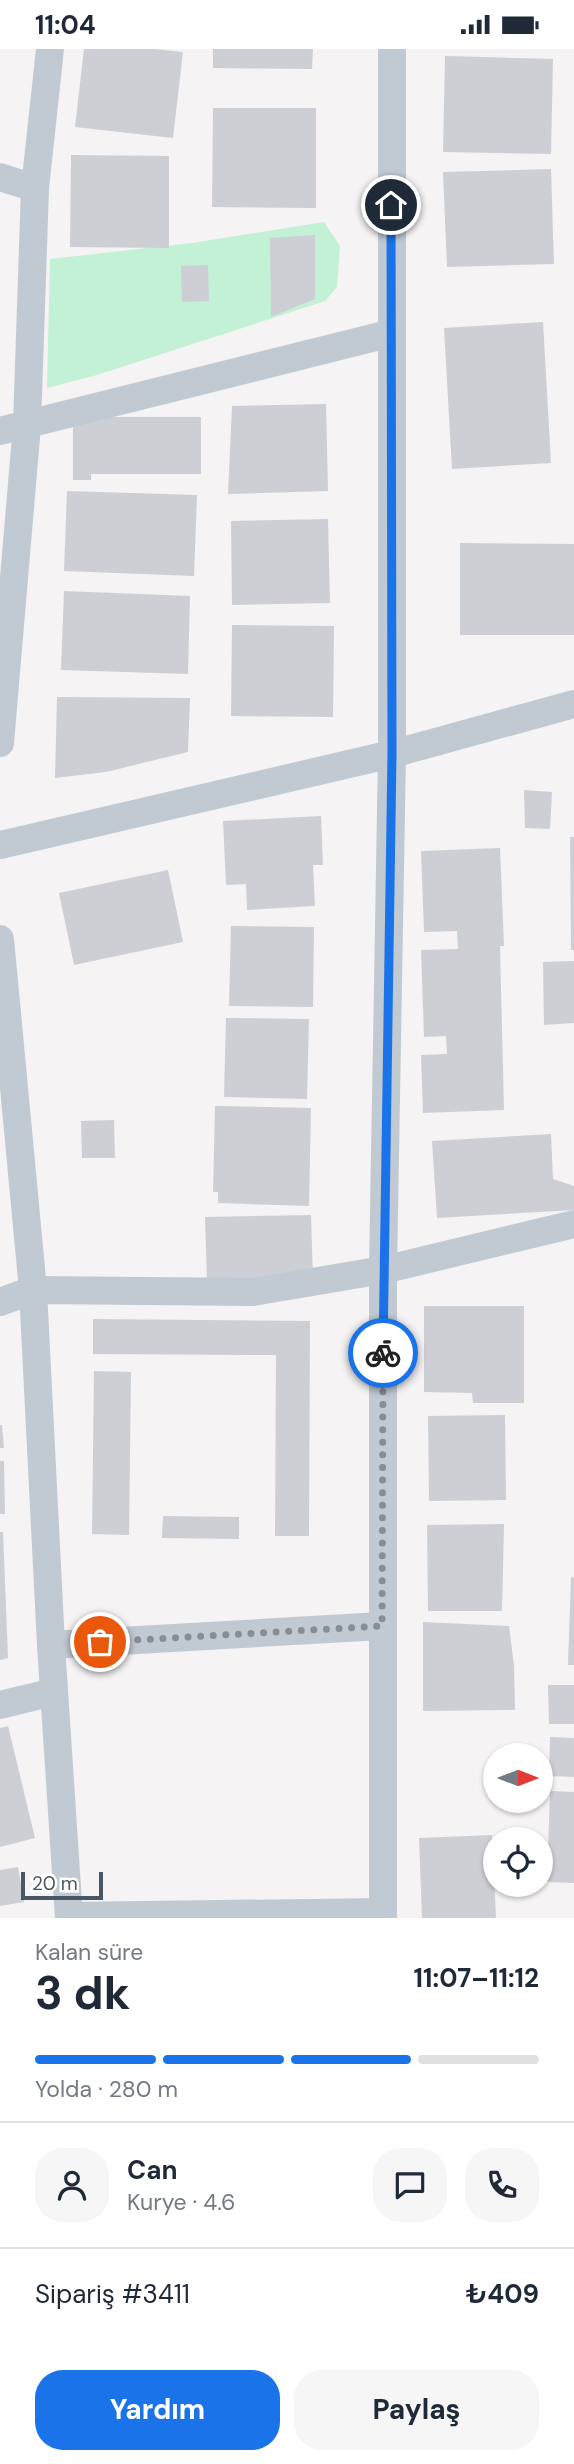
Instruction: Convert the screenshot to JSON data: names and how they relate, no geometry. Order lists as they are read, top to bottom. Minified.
{"scale_bar":"20 m","north":"right","page":{"status":"11:04","scale":"20 m","heading":["3 dk","Kalan süre","11:07–11:12"],"panel":["Can","Kurye · 4.6","Sipariş #3411","₺409"],"bar":"Yolda · 280 m","buttons":["Yardım","Paylaş"]}}
